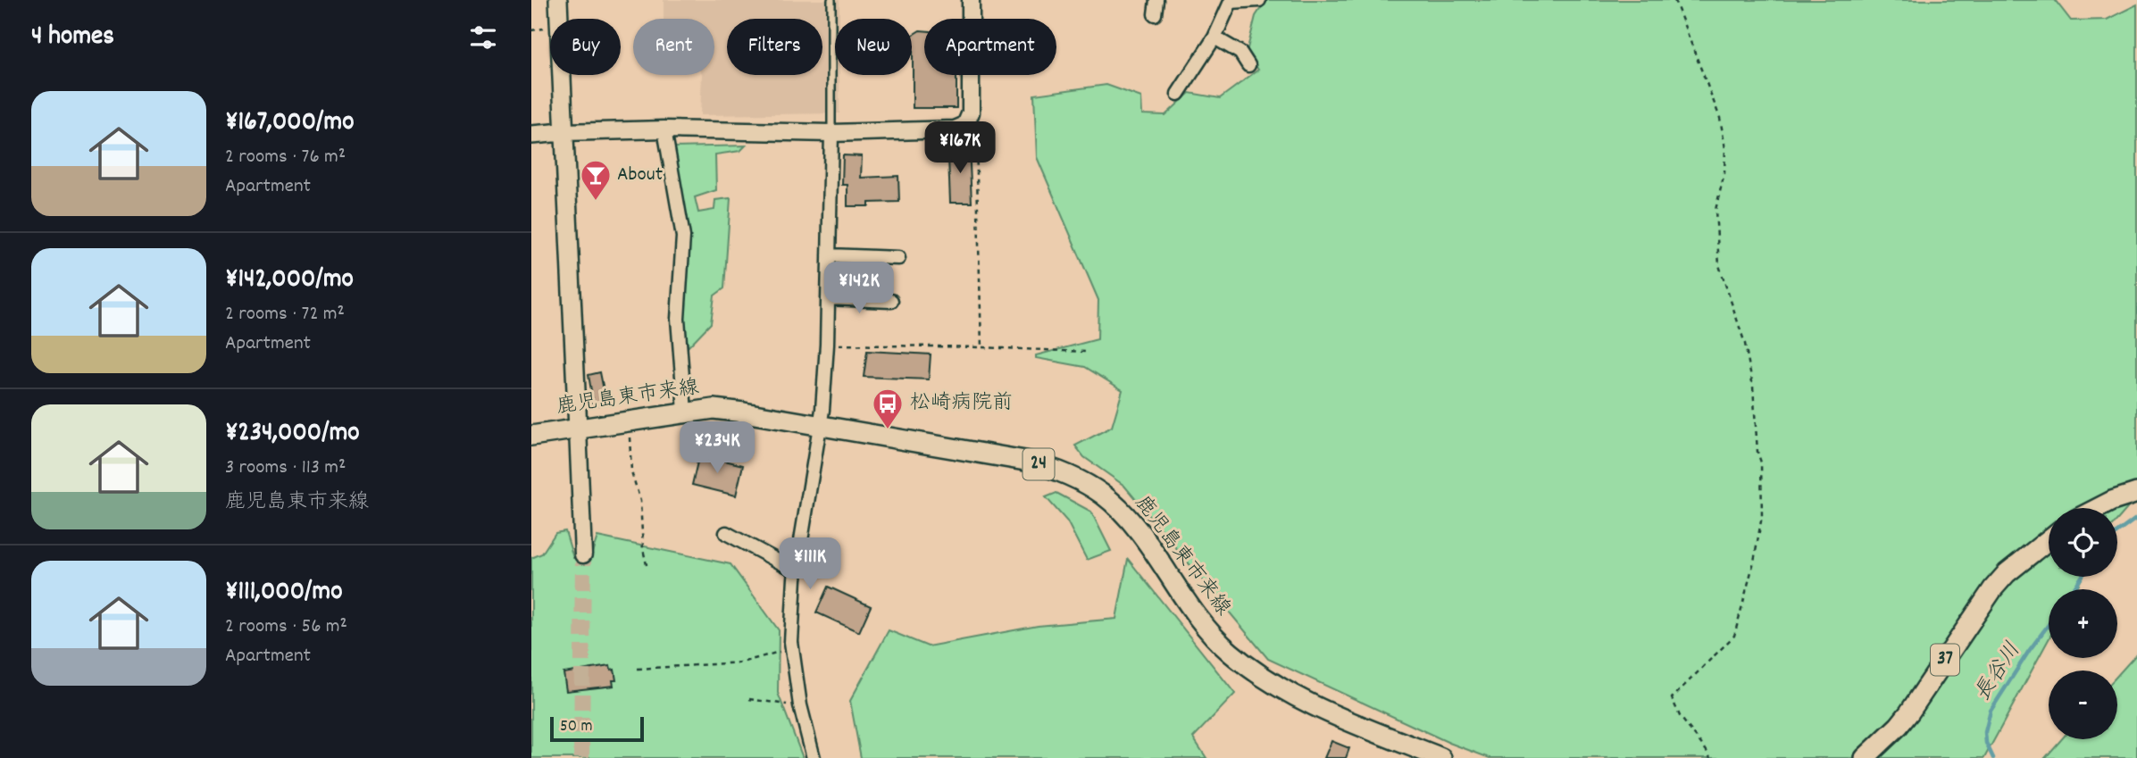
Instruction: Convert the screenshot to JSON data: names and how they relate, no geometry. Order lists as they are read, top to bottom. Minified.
{"streets":{"main road":["鹿児島東市来線","24","37"]},"water":["長谷川"],"places":{"bar":["About"],"bus stop":["松崎病院前"]},"scale_bar":"50 m","page":{"heading":"4 homes","chip":["Buy","Rent","Filters","New","Apartment"],"list":[{"name":"¥167,000/mo","note":"2 rooms · 76 m² · Apartment"},{"name":"¥142,000/mo","note":"2 rooms · 72 m² · Apartment"},{"name":"¥234,000/mo","note":"3 rooms · 113 m² · 鹿児島東市来線"},{"name":"¥111,000/mo","note":"2 rooms · 56 m² · Apartment"}],"price":["¥167K","¥142K","¥234K","¥111K"],"map_buttons":["+","−"],"scale":"50 m"}}
